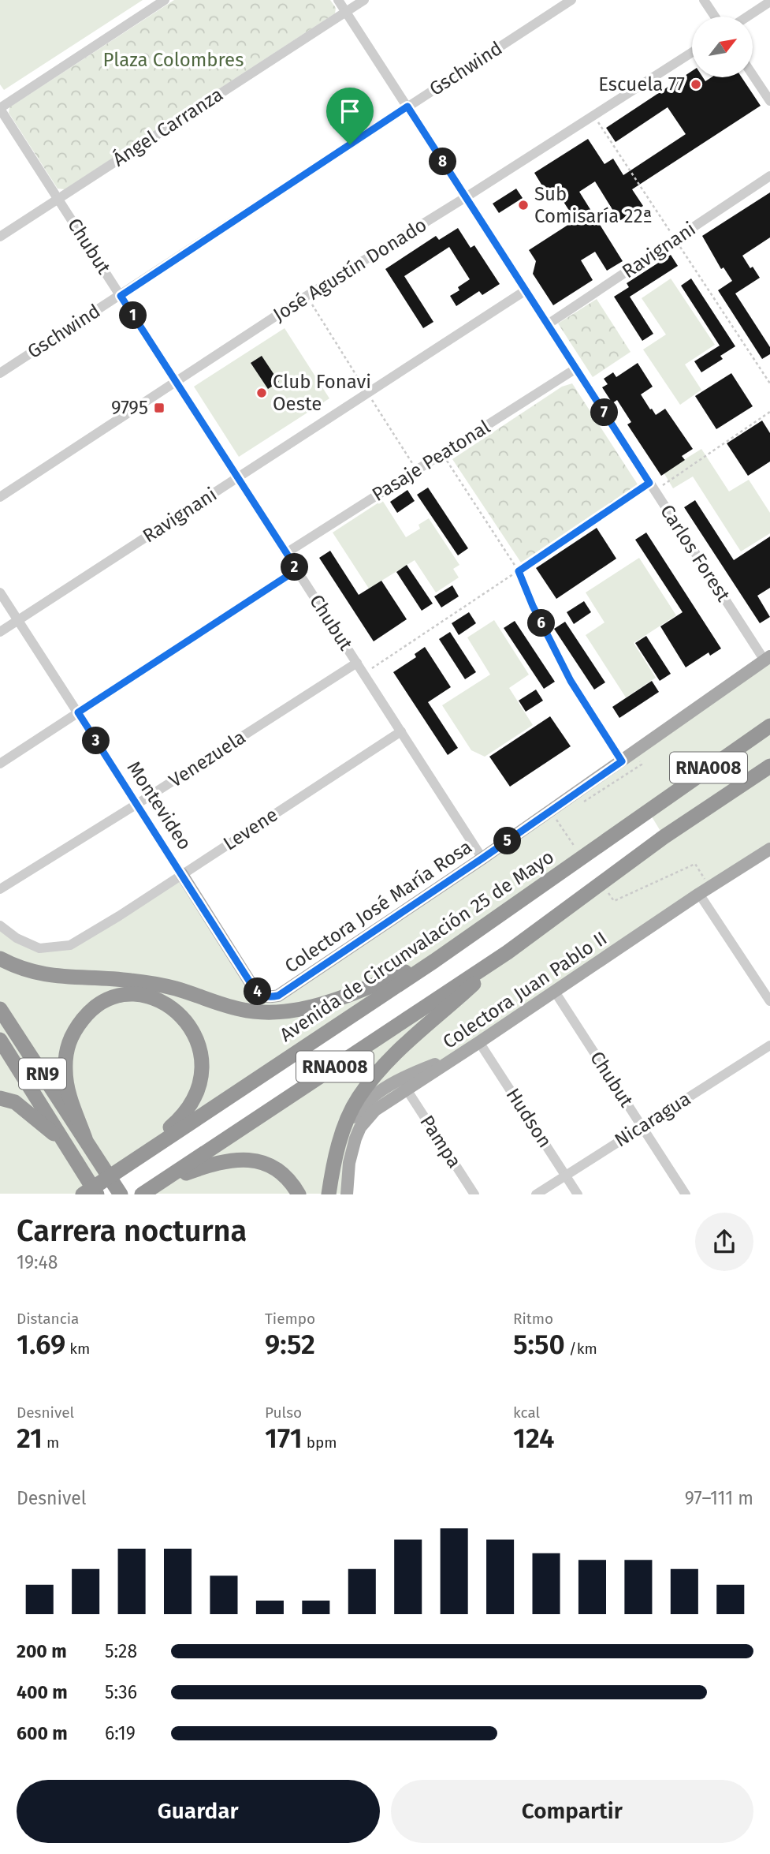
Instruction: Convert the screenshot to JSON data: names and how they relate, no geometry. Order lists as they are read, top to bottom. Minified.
{"streets":{"highway":["RNA008","Avenida de Circunvalación 25 de Mayo","RN9"],"main road":["Montevideo","Colectora José María Rosa","Colectora Juan Pablo II"],"street":["Gschwind","Ángel Carranza","Chubut","Ravignani","José Agustín Donado","Pasaje Peatonal","Carlos Forest","Venezuela","Levene","Hudson","Nicaragua","Pampa"]},"crossings":[["Gschwind","Chubut"],["Gschwind","Carlos Forest"],["Ángel Carranza","Chubut"],["Ángel Carranza","Carlos Forest"],["Chubut","Ravignani"],["Chubut","José Agustín Donado"],["Chubut","Pasaje Peatonal"],["Chubut","Venezuela"],["Chubut","Levene"],["Chubut","Colectora José María Rosa"],["Chubut","Colectora Juan Pablo II"],["Chubut","Nicaragua"],["Ravignani","Carlos Forest"],["Ravignani","Montevideo"],["José Agustín Donado","Carlos Forest"],["Pasaje Peatonal","Carlos Forest"],["Carlos Forest","Colectora José María Rosa"],["Venezuela","Montevideo"],["Montevideo","Levene"],["Montevideo","Colectora José María Rosa"],["Colectora Juan Pablo II","Hudson"],["Colectora Juan Pablo II","Pampa"],["Hudson","Nicaragua"]],"parks":["Plaza Colombres"],"places":{"other":["Escuela 77","Sub Comisaría 22ª","Club Fonavi Oeste"],"transit":["9795"]},"north":"top right","page":{"pins":["8","1","7","2","6","3","5","4"],"heading":["Carrera nocturna","19:48"],"stats":[["Distancia","1.69 km"],["Tiempo","9:52"],["Ritmo","5:50 /km"],["Desnivel","21 m"],["Pulso","171 bpm"],["kcal","124"]],"chart":["Desnivel","97–111 m"],"list":[{"name":"200 m","note":"5:28"},{"name":"400 m","note":"5:36"},{"name":"600 m","note":"6:19"}],"buttons":["Guardar","Compartir"]}}
